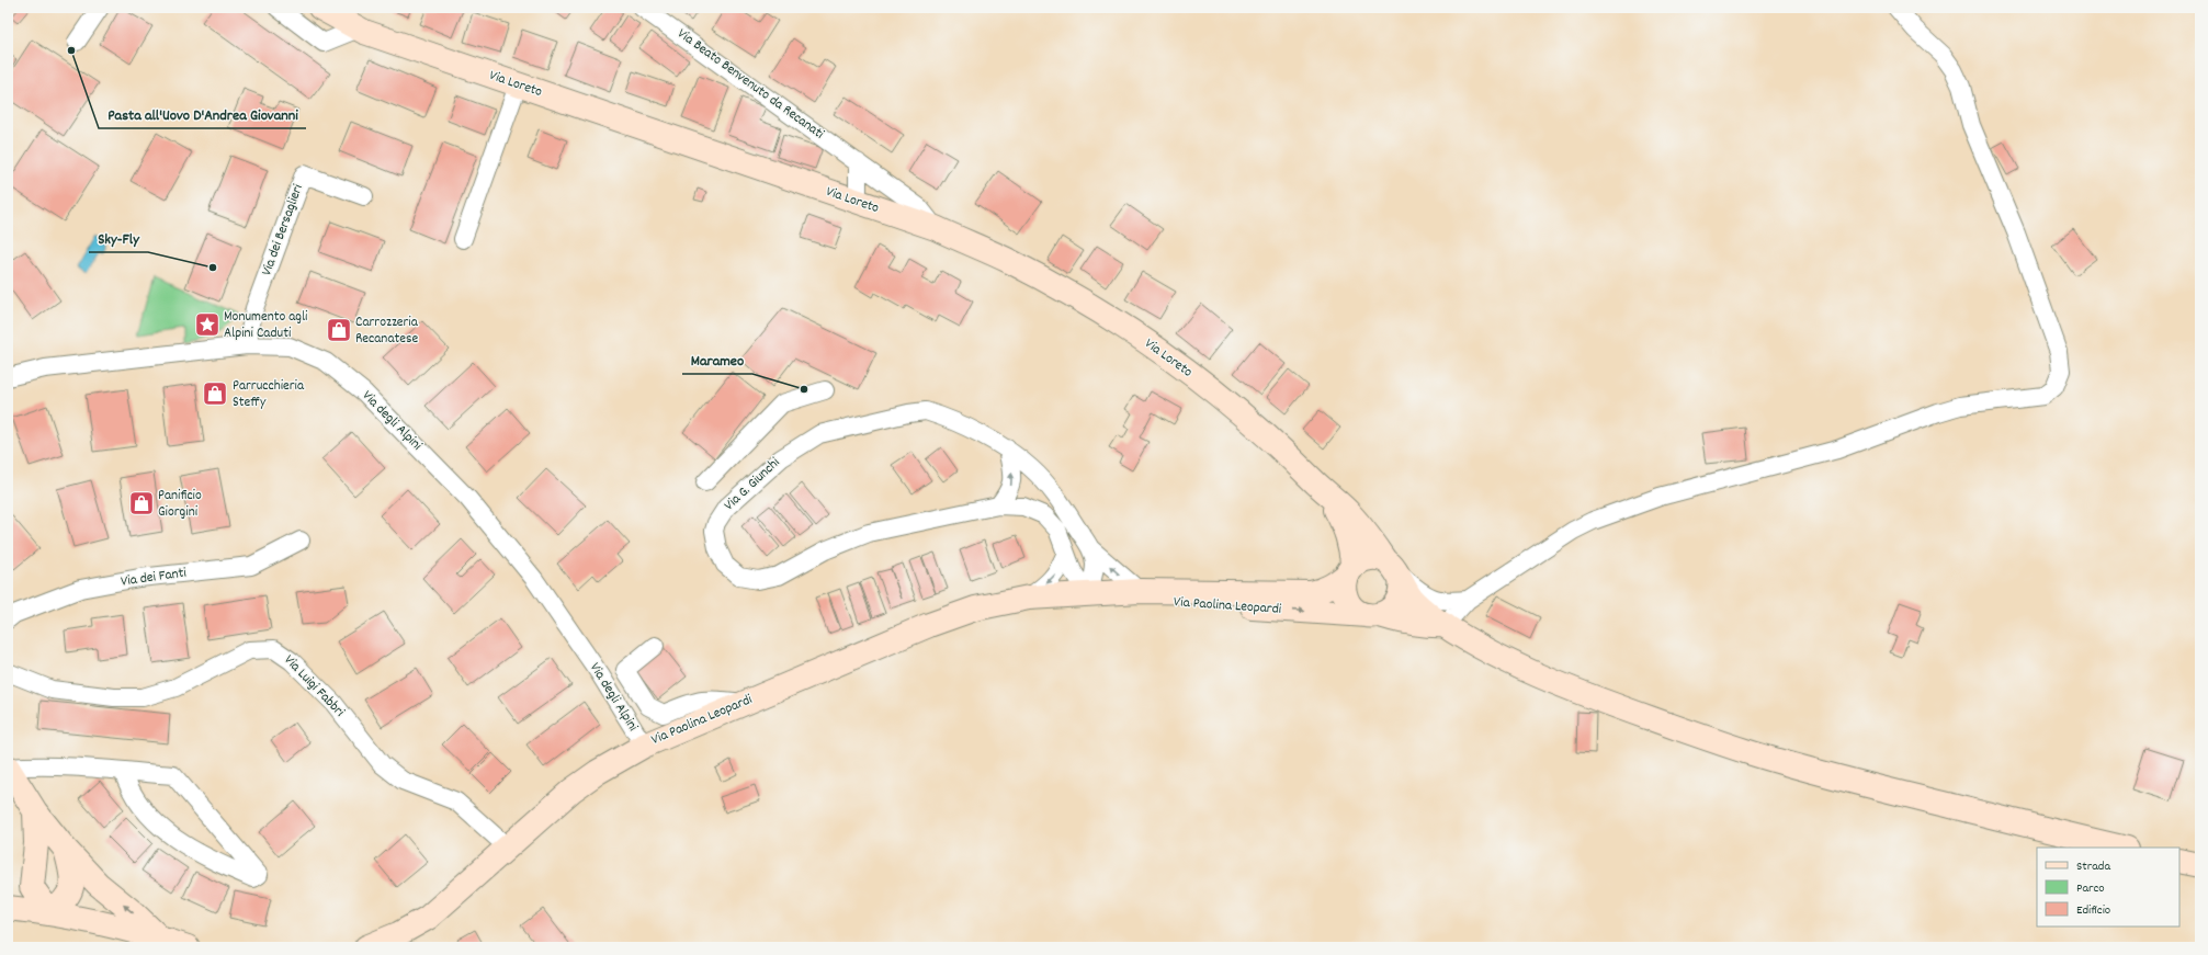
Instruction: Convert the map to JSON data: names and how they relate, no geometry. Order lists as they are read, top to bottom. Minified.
{"streets":{"main road":["Via Loreto","Via Paolina Leopardi"],"street":["Via Beato Benvenuto da Recanati","Via dei Bersaglieri","Via degli Alpini","Via G. Giunchi","Via dei Fanti","Via Luigi Fabbri"]},"crossings":[["Via Loreto","Via Beato Benvenuto da Recanati"],["Via Loreto","Via Paolina Leopardi"],["Via dei Bersaglieri","Via degli Alpini"],["Via degli Alpini","Via Paolina Leopardi"],["Via G. Giunchi","Via Paolina Leopardi"],["Via Paolina Leopardi","Via Luigi Fabbri"]],"places":{"other":["Pasta all'Uovo D'Andrea Giovanni","Sky-Fly","Marameo"],"place":["Monumento agli Alpini Caduti"],"shop":["Carrozzeria Recanatese","Parrucchieria Steffy","Panificio Giorgini"]},"legend":["Strada","Parco","Edificio"]}
